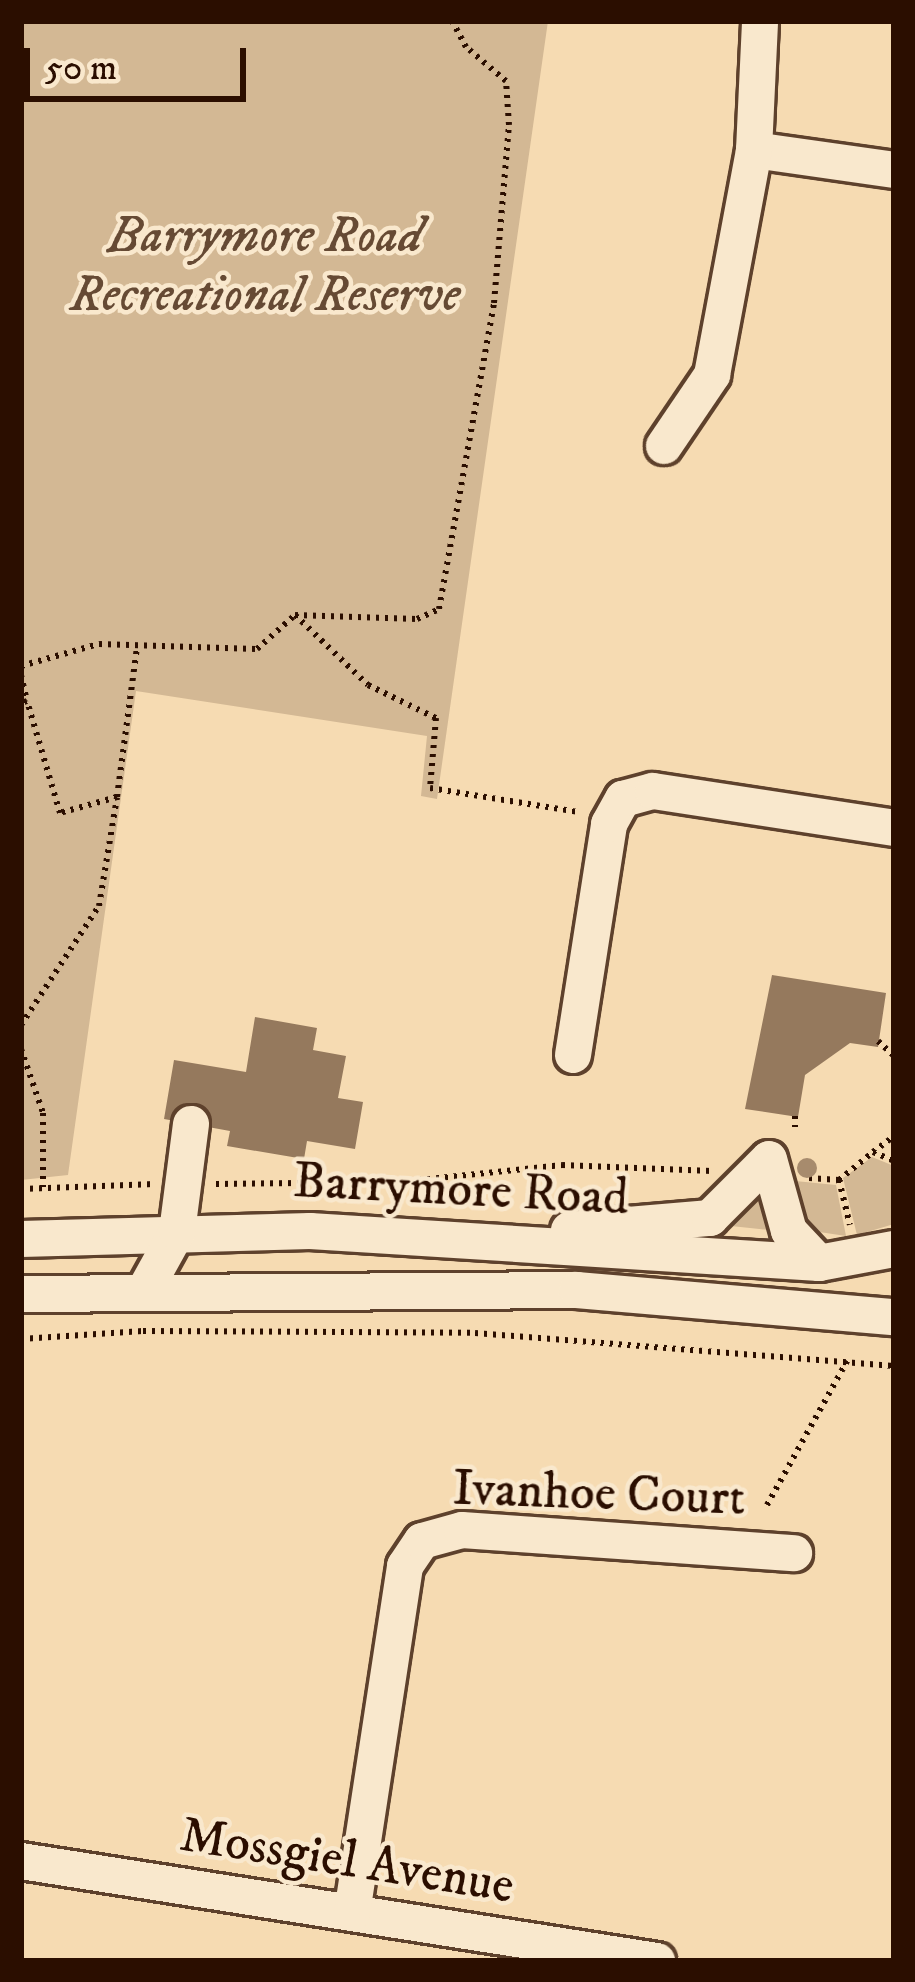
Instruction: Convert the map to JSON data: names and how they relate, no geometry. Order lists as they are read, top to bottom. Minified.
{"streets":{"street":["Barrymore Road","Ivanhoe Court","Mossgiel Avenue"]},"crossings":[["Ivanhoe Court","Mossgiel Avenue"]],"parks":["Barrymore Road Recreational Reserve"],"scale_bar":"50 m"}
